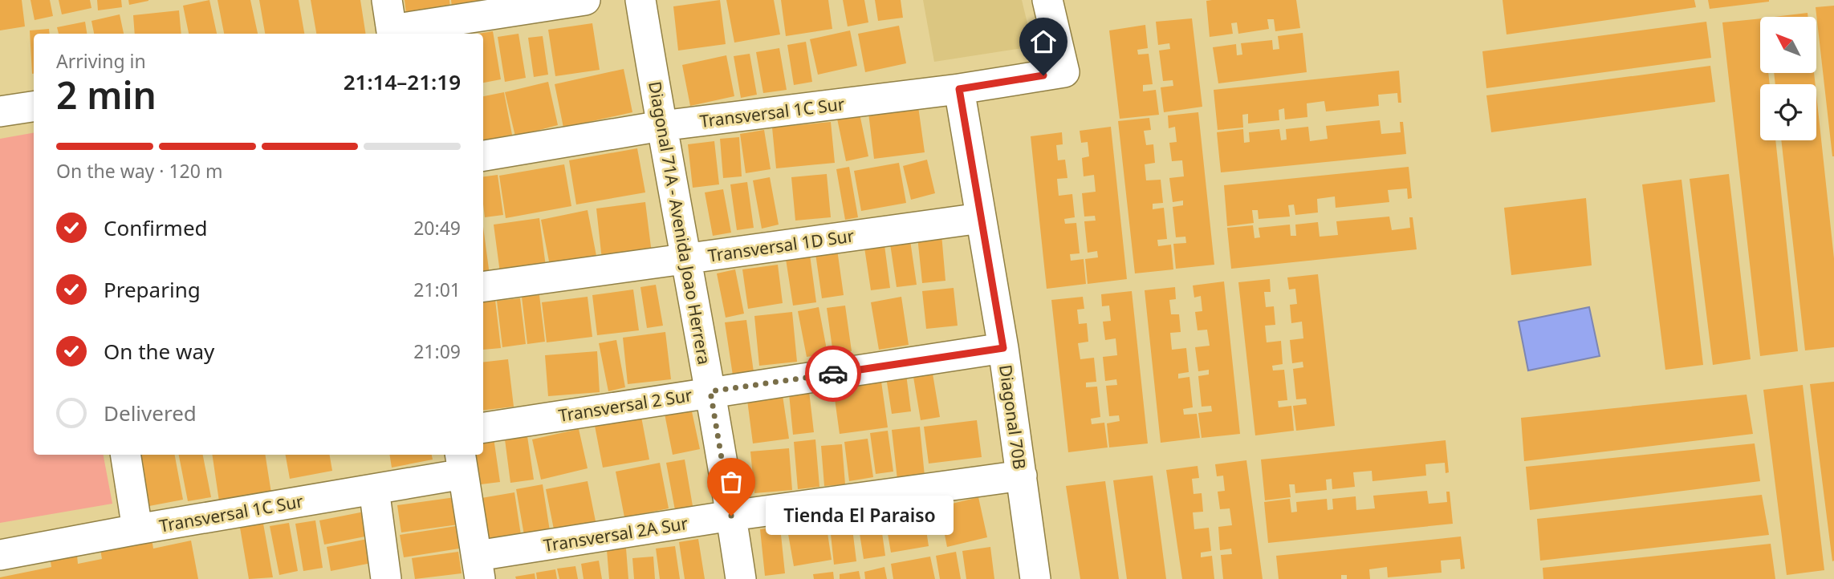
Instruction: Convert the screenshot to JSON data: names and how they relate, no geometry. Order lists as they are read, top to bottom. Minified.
{"streets":{"street":["Transversal 1C Sur","Diagonal 71A - Avenida Joao Herrera","Transversal 1D Sur","Transversal 2 Sur","Diagonal 70B","Transversal 2A Sur"]},"crossings":[["Transversal 1C Sur","Diagonal 71A - Avenida Joao Herrera"],["Transversal 1C Sur","Diagonal 70B"],["Diagonal 71A - Avenida Joao Herrera","Transversal 1D Sur"],["Diagonal 71A - Avenida Joao Herrera","Transversal 2 Sur"],["Diagonal 71A - Avenida Joao Herrera","Transversal 2A Sur"],["Transversal 1D Sur","Diagonal 70B"],["Transversal 2 Sur","Diagonal 70B"],["Diagonal 70B","Transversal 2A Sur"]],"places":["Tienda El Paraiso"],"north":"top left","page":{"heading":["2 min","Arriving in","21:14–21:19"],"bar":"On the way · 120 m","list":[["Confirmed","20:49"],["Preparing","21:01"],["On the way","21:09"],"Delivered"],"bubble":"Tienda El Paraiso"}}
